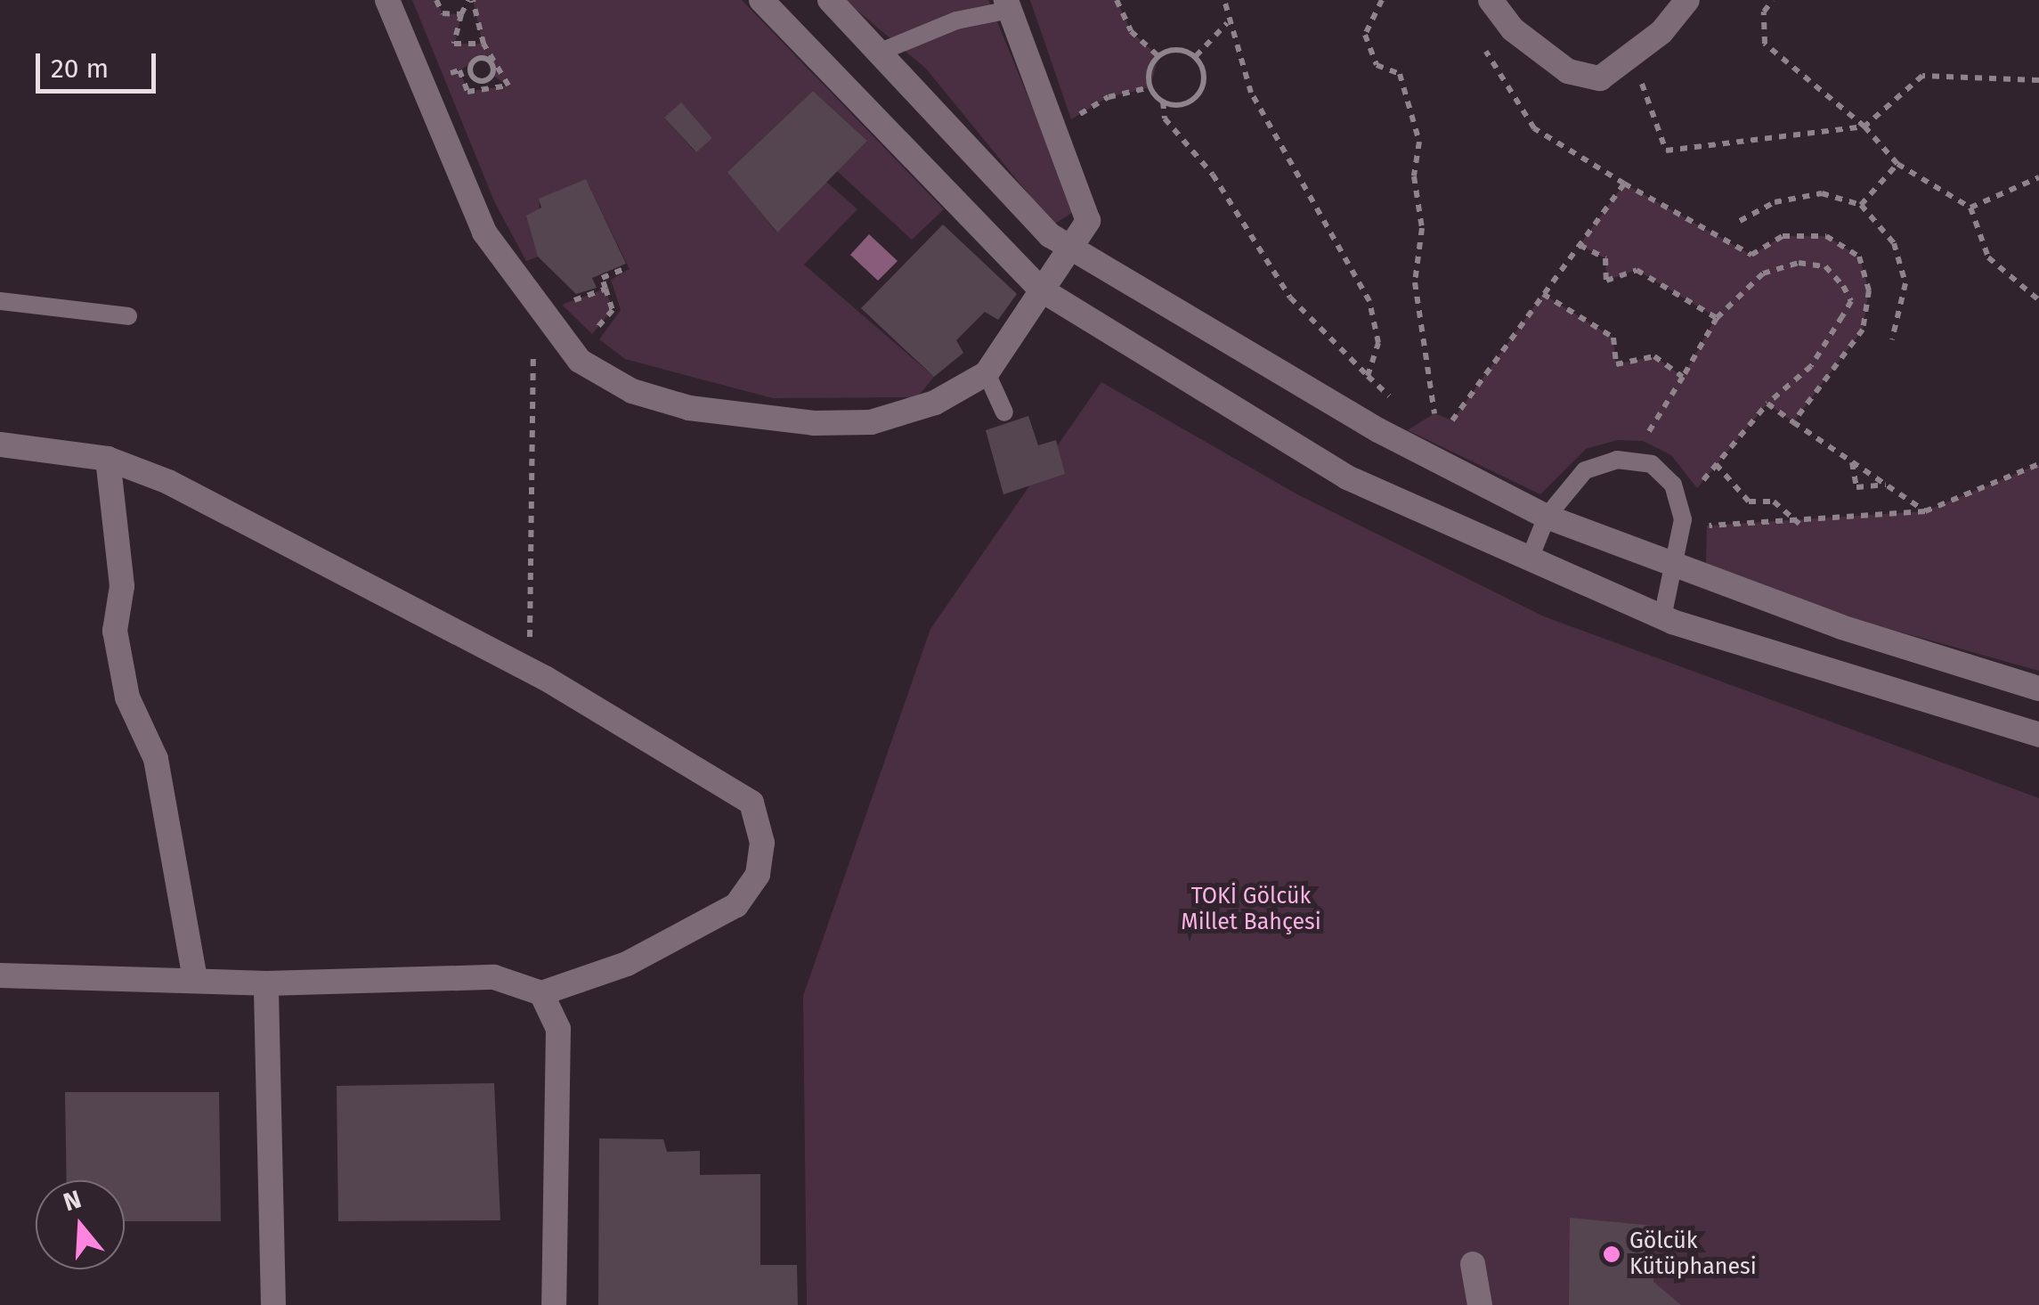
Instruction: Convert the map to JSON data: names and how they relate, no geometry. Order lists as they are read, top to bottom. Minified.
{"parks":["TOKİ Gölcük Millet Bahçesi"],"places":["Gölcük Kütüphanesi"],"scale_bar":"20 m","north":"top"}
